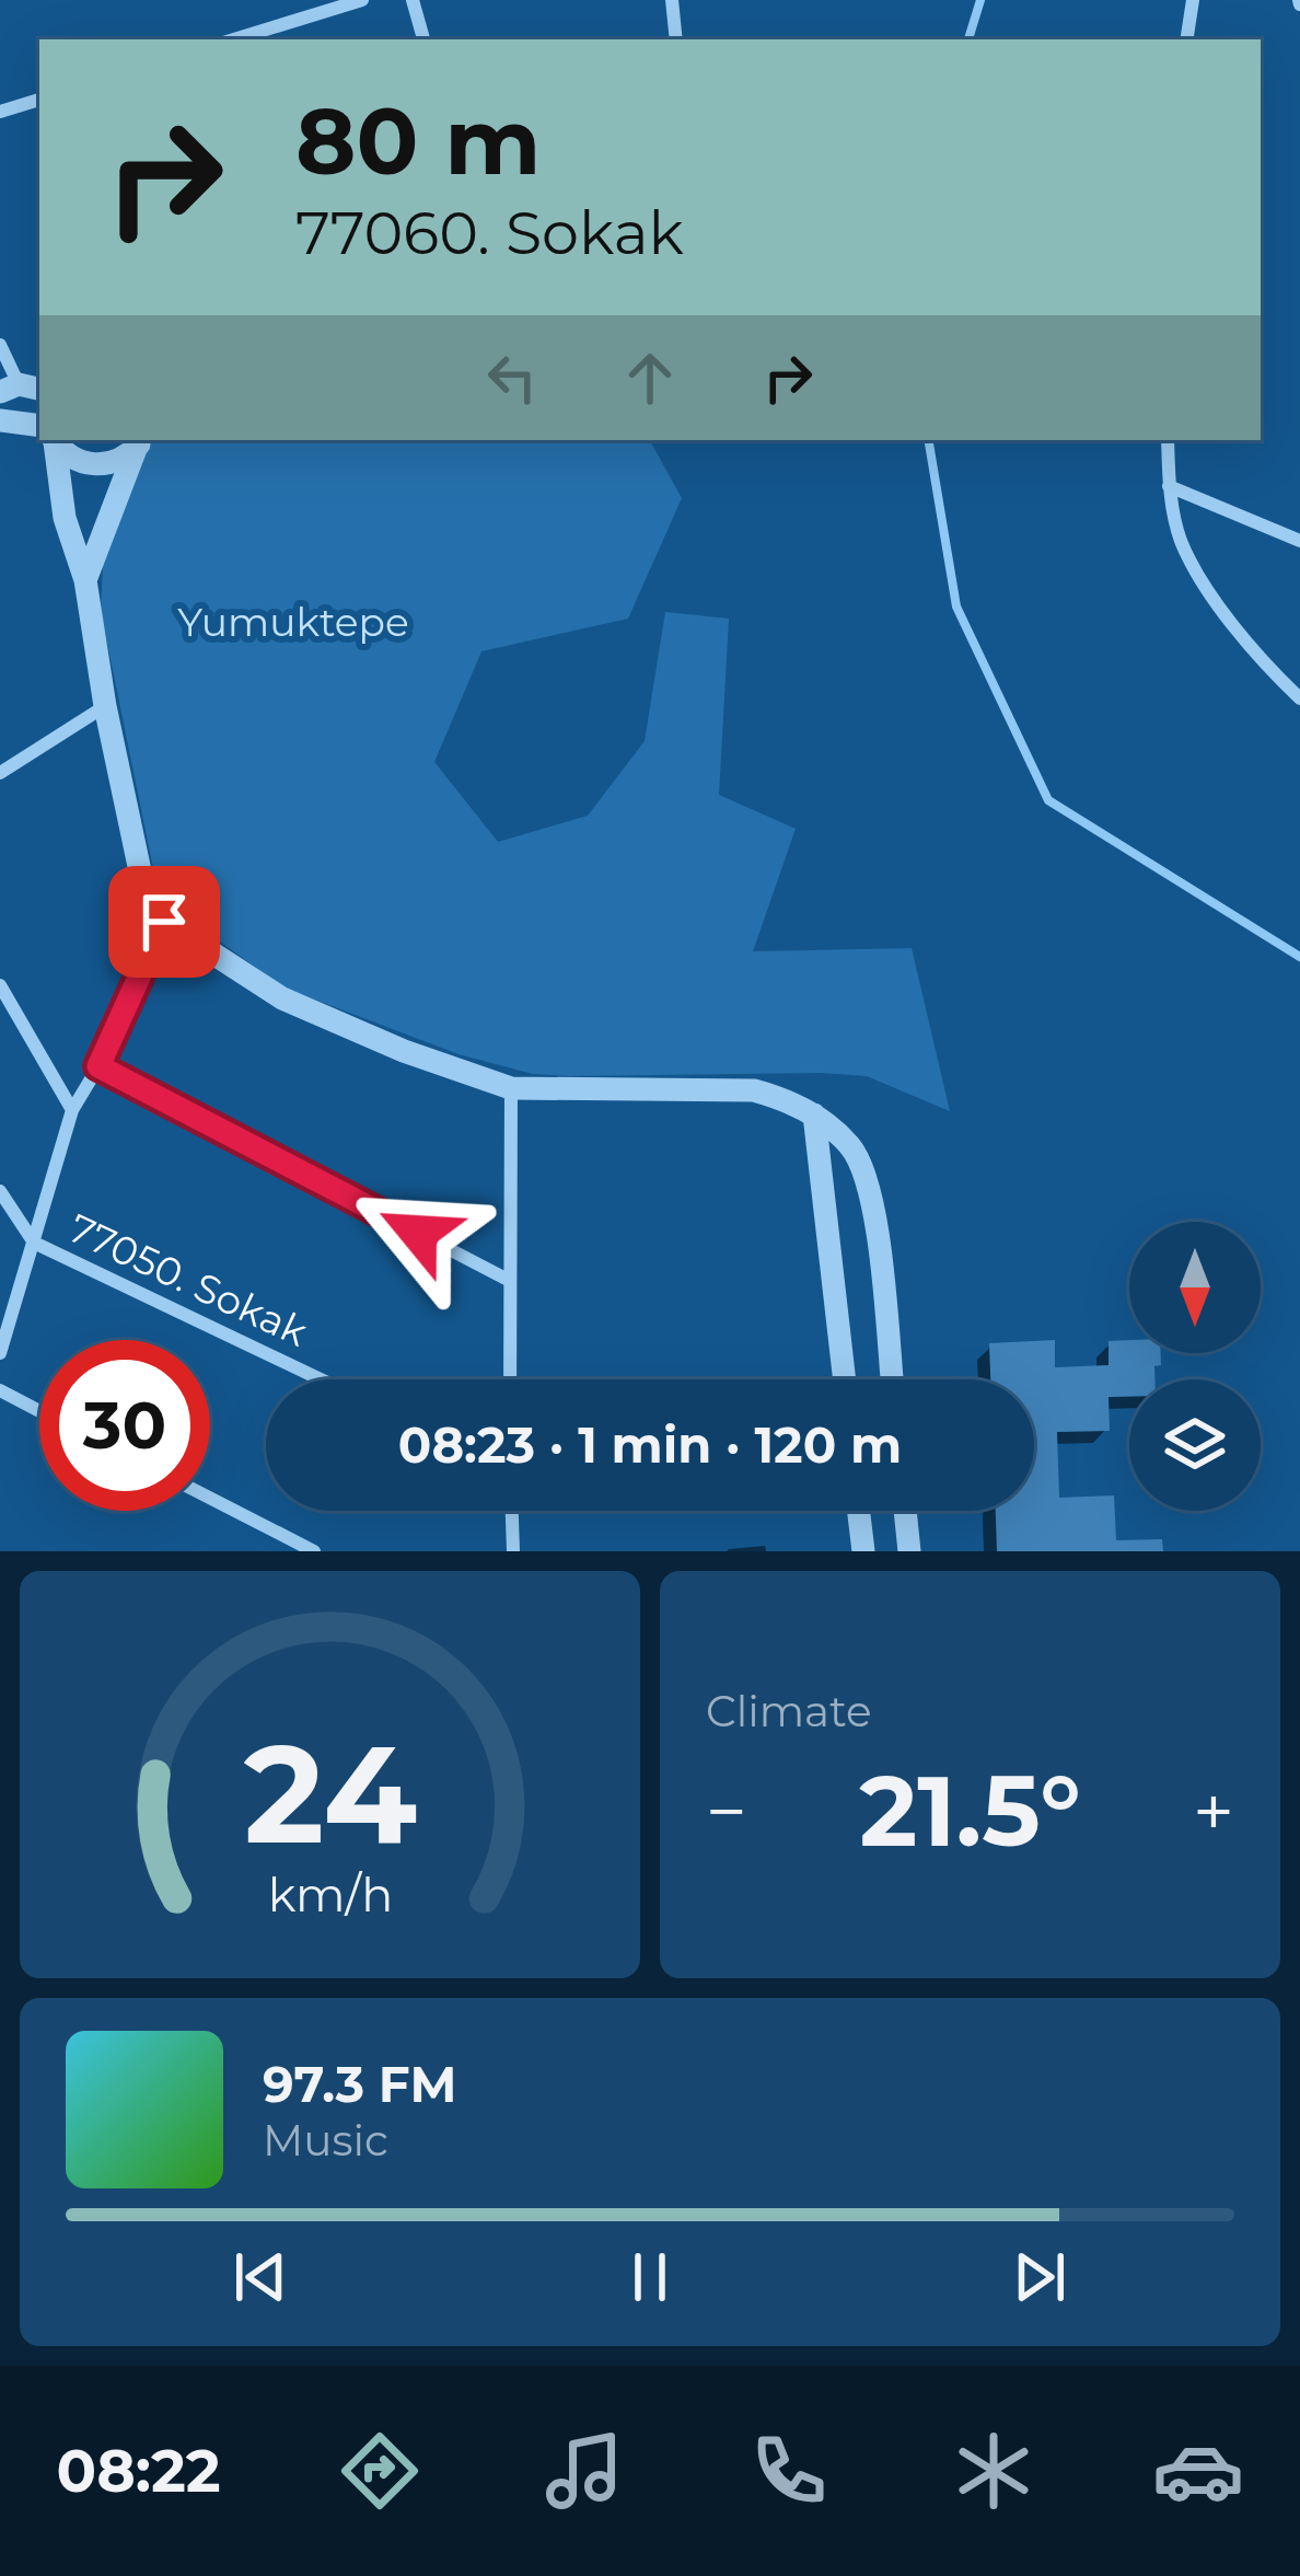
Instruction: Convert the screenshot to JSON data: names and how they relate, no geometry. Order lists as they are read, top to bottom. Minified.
{"streets":{"street":["77050. Sokak"]},"parks":["Yumuktepe"],"north":"bottom","page":{"turn":["80 m","77060. Sokak"],"limit":"30","trip":"08:23 · 1 min · 120 m","tile":"Climate","heat":["−","21.5°","+"],"song":["97.3 FM","Music"],"tabs":"08:22","gauge":["24","km/h"]}}
